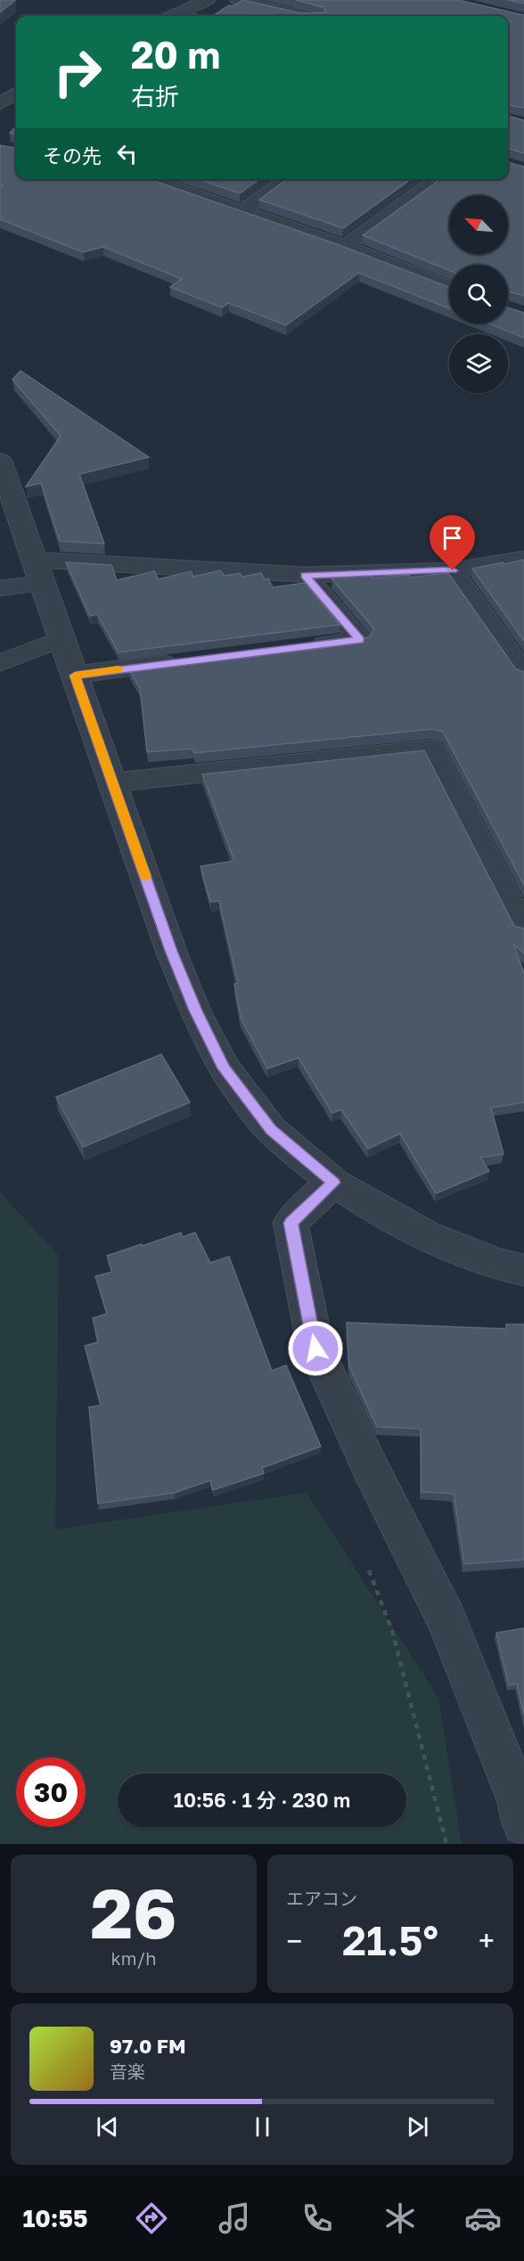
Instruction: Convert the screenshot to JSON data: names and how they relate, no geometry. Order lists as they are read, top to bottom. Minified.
{"north":"top left","page":{"turn":["20 m","右折"],"then":"その先","limit":"30","trip":"10:56 · 1 分 · 230 m","tile":[["26","km/h"],"エアコン"],"heat":["−","21.5°","+"],"song":["97.0 FM","音楽"],"tabs":"10:55"}}
